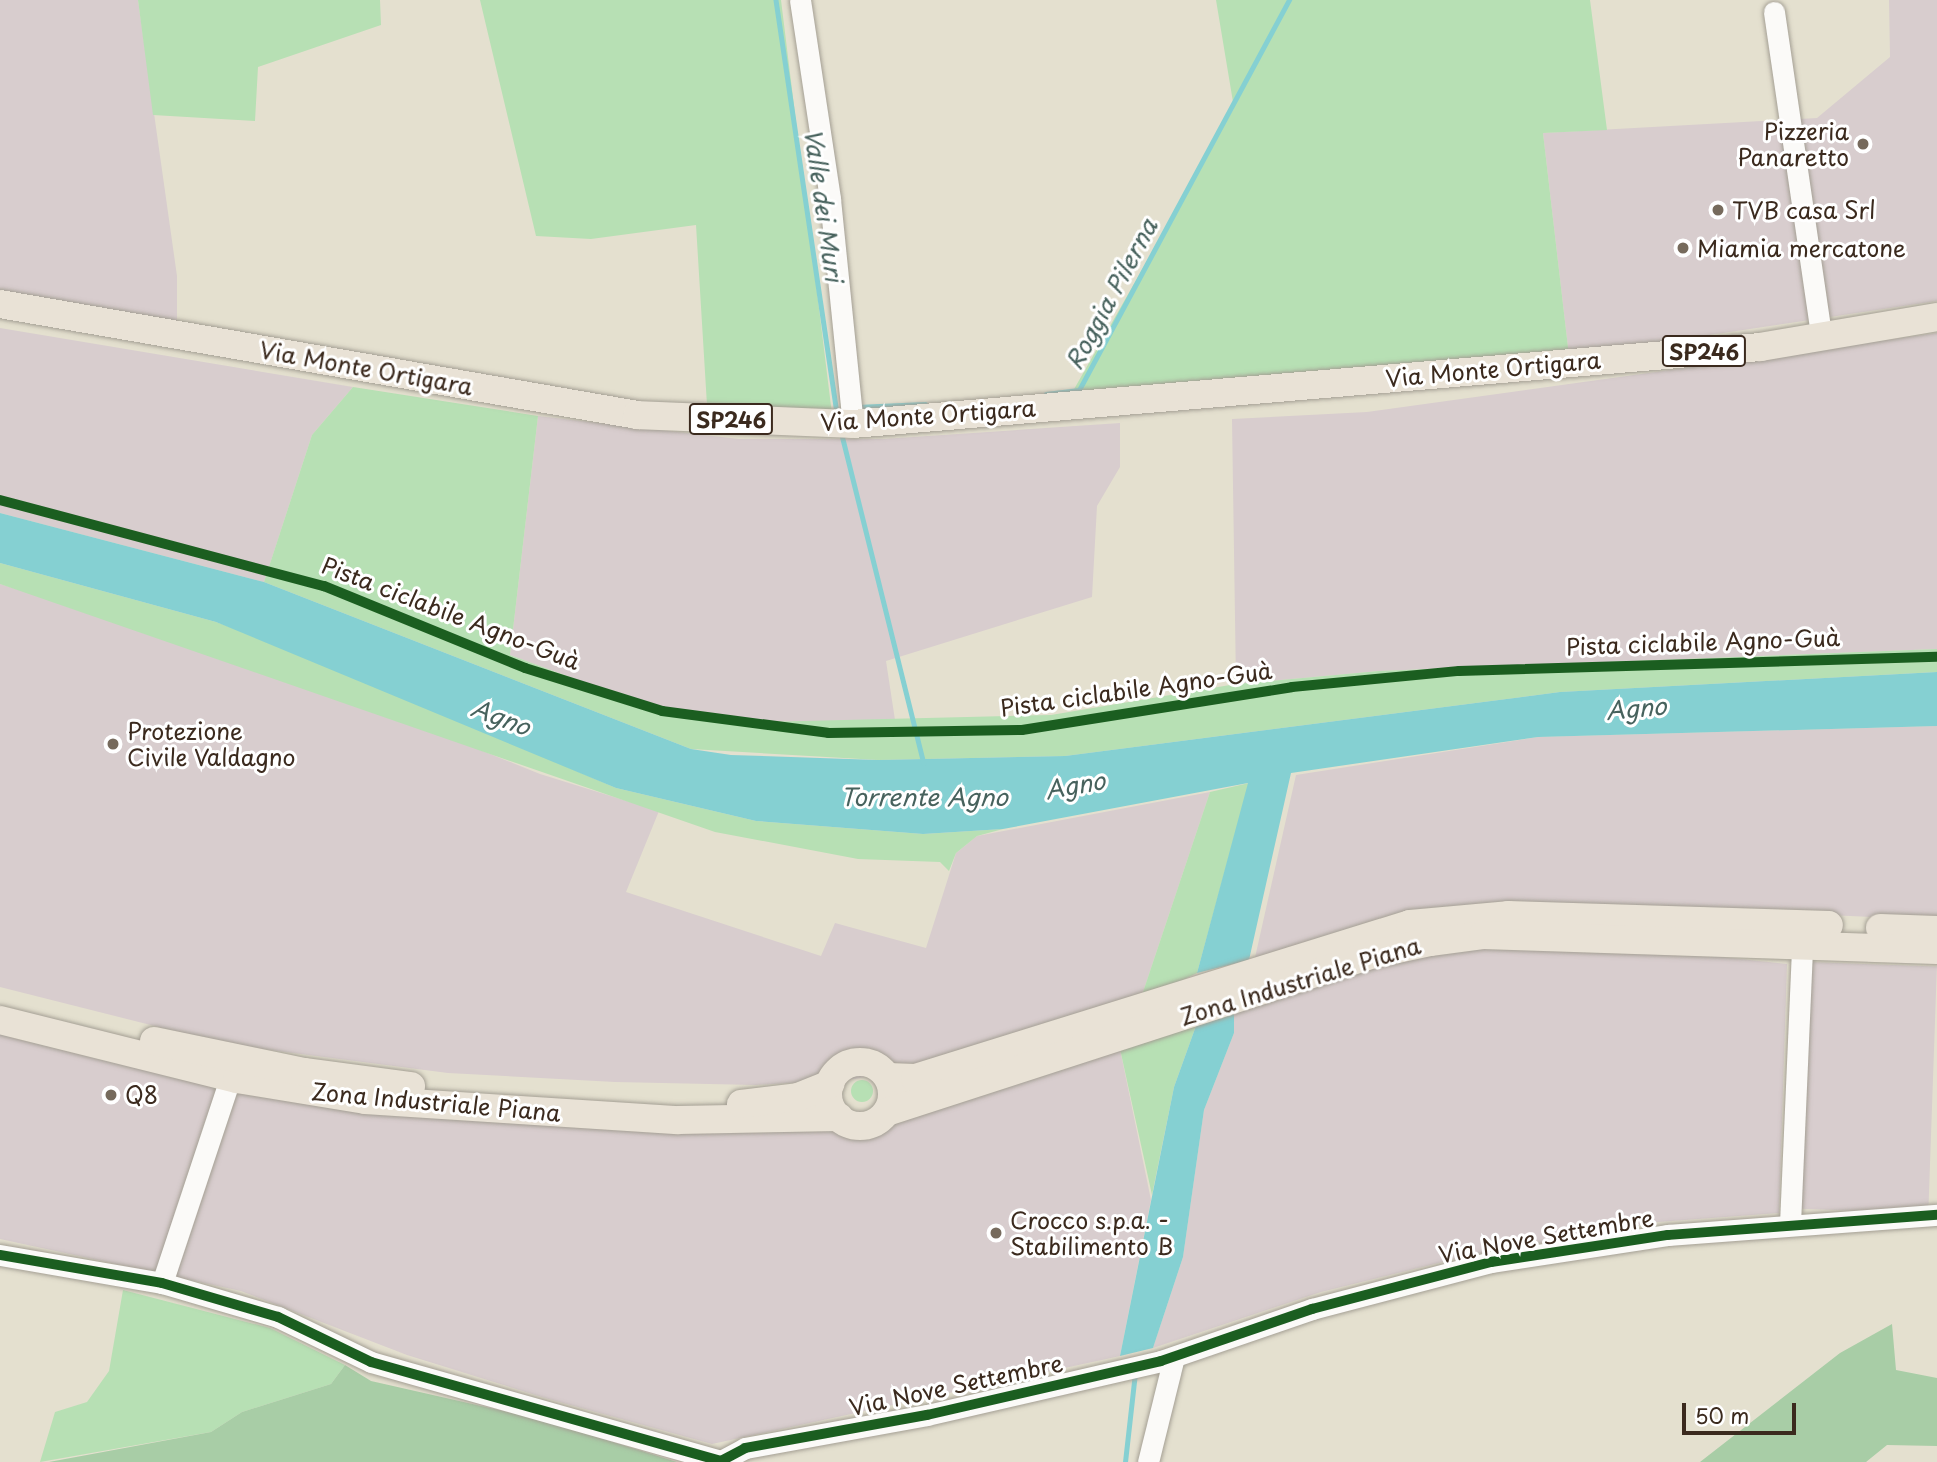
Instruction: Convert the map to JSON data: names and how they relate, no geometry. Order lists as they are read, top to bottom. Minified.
{"streets":{"main road":["SP246","Via Monte Ortigara","Zona Industriale Piana"],"street":["Via Nove Settembre"],"cycle path":["Pista ciclabile Agno-Guà"]},"water":["Valle dei Muri","Roggia Pilerna","Agno","Torrente Agno"],"places":["Pizzeria Panaretto","TVB casa Srl","Miamia mercatone","Protezione Civile Valdagno","Q8","Crocco s.p.a. - Stabilimento B"],"scale_bar":"50 m"}
